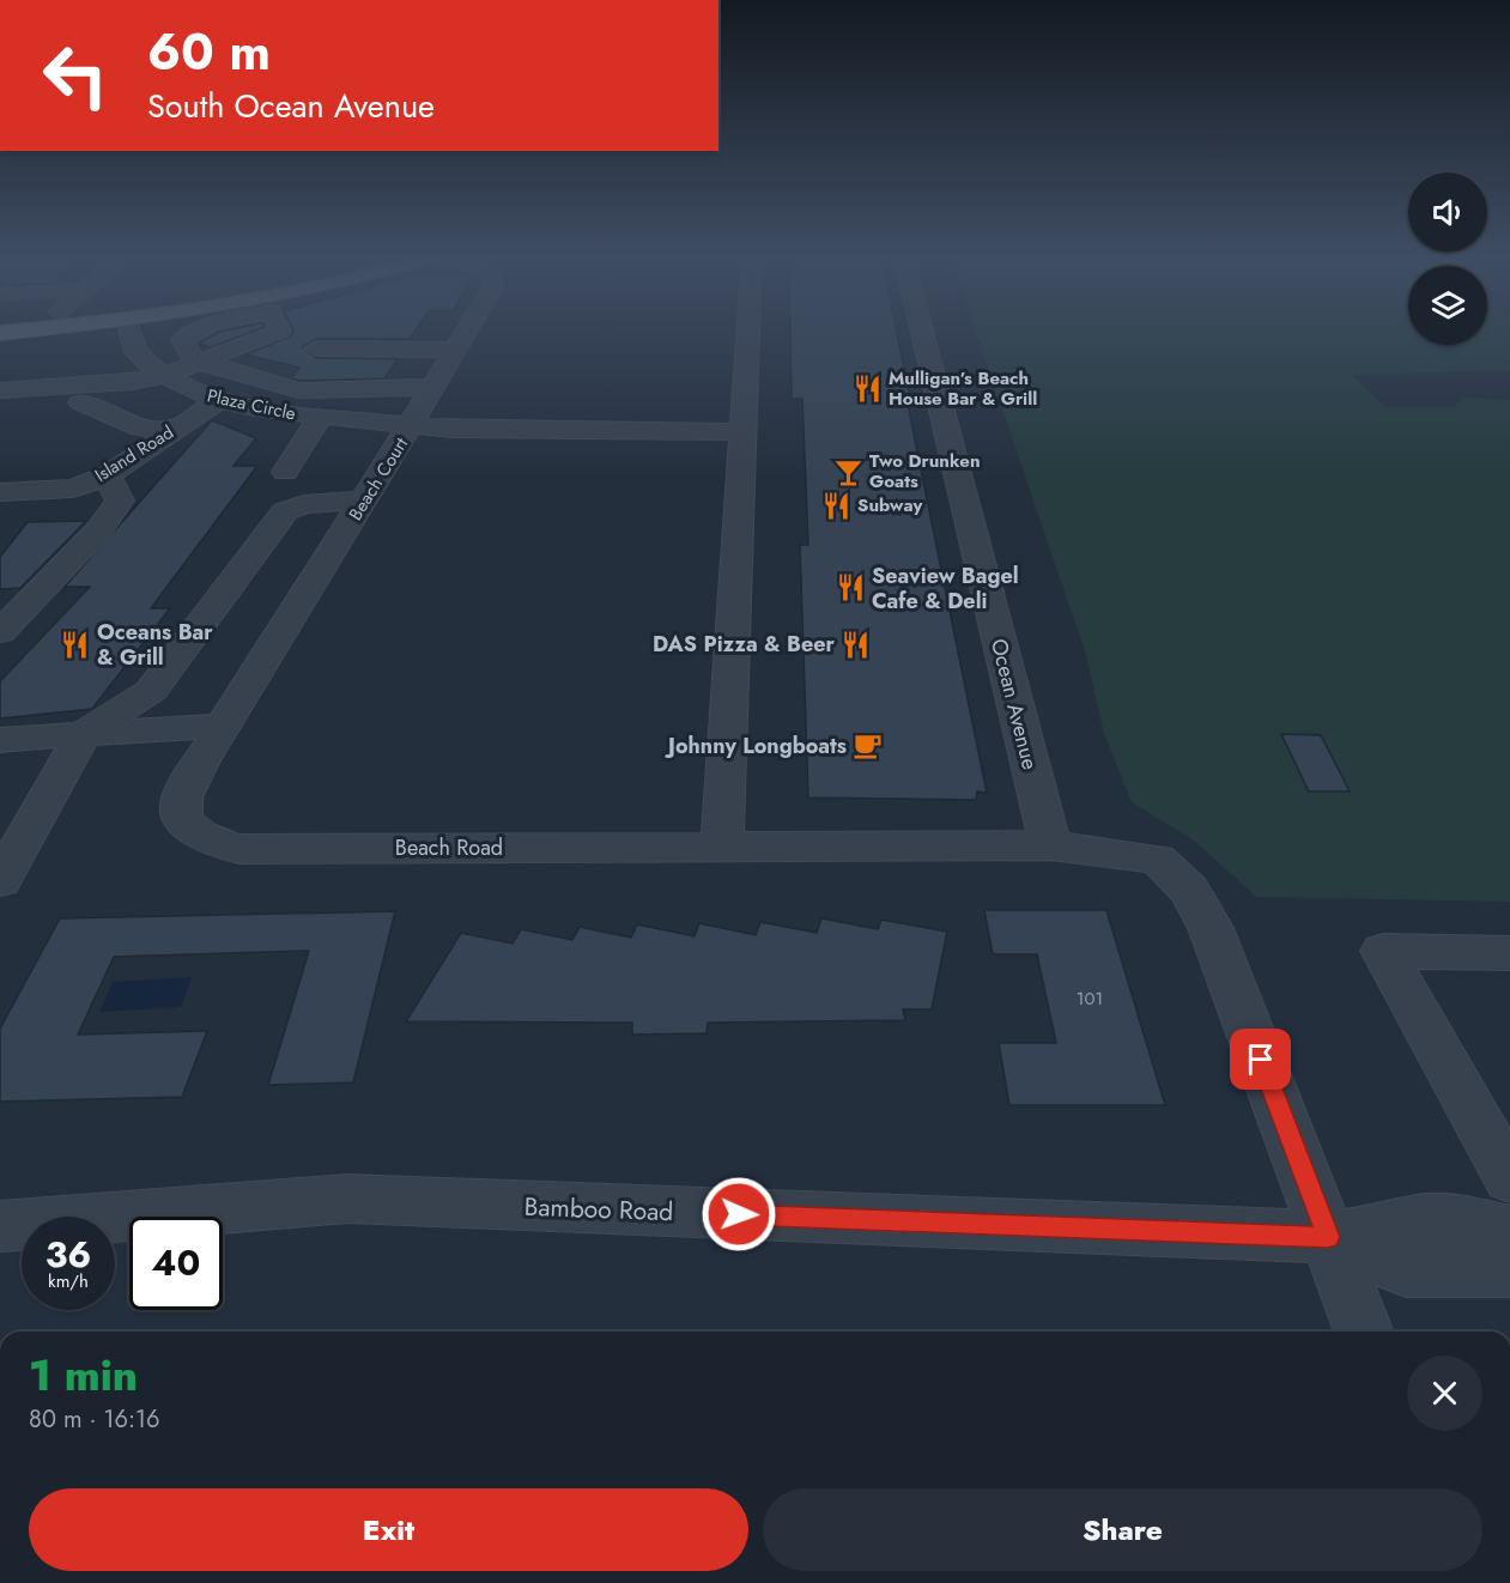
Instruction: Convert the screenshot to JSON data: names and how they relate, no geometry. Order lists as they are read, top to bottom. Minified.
{"streets":{"street":["Plaza Circle","Island Road","Beach Court","Ocean Avenue","Beach Road","Bamboo Road"]},"crossings":[["Plaza Circle","Island Road"],["Plaza Circle","Beach Court"],["Beach Court","Beach Road"],["Ocean Avenue","Beach Road"]],"places":{"restaurant":["Mulligan’s Beach House Bar & Grill","Subway","Seaview Bagel Cafe & Deli","Oceans Bar & Grill","DAS Pizza & Beer"],"bar":["Two Drunken Goats"],"cafe":["Johnny Longboats"]},"house_numbers":["101"],"page":{"turn":["60 m","South Ocean Avenue"],"speed":"36 km/h","limit":"40","heading":["1 min","80 m · 16:16"],"buttons":["Exit","Share"]}}
